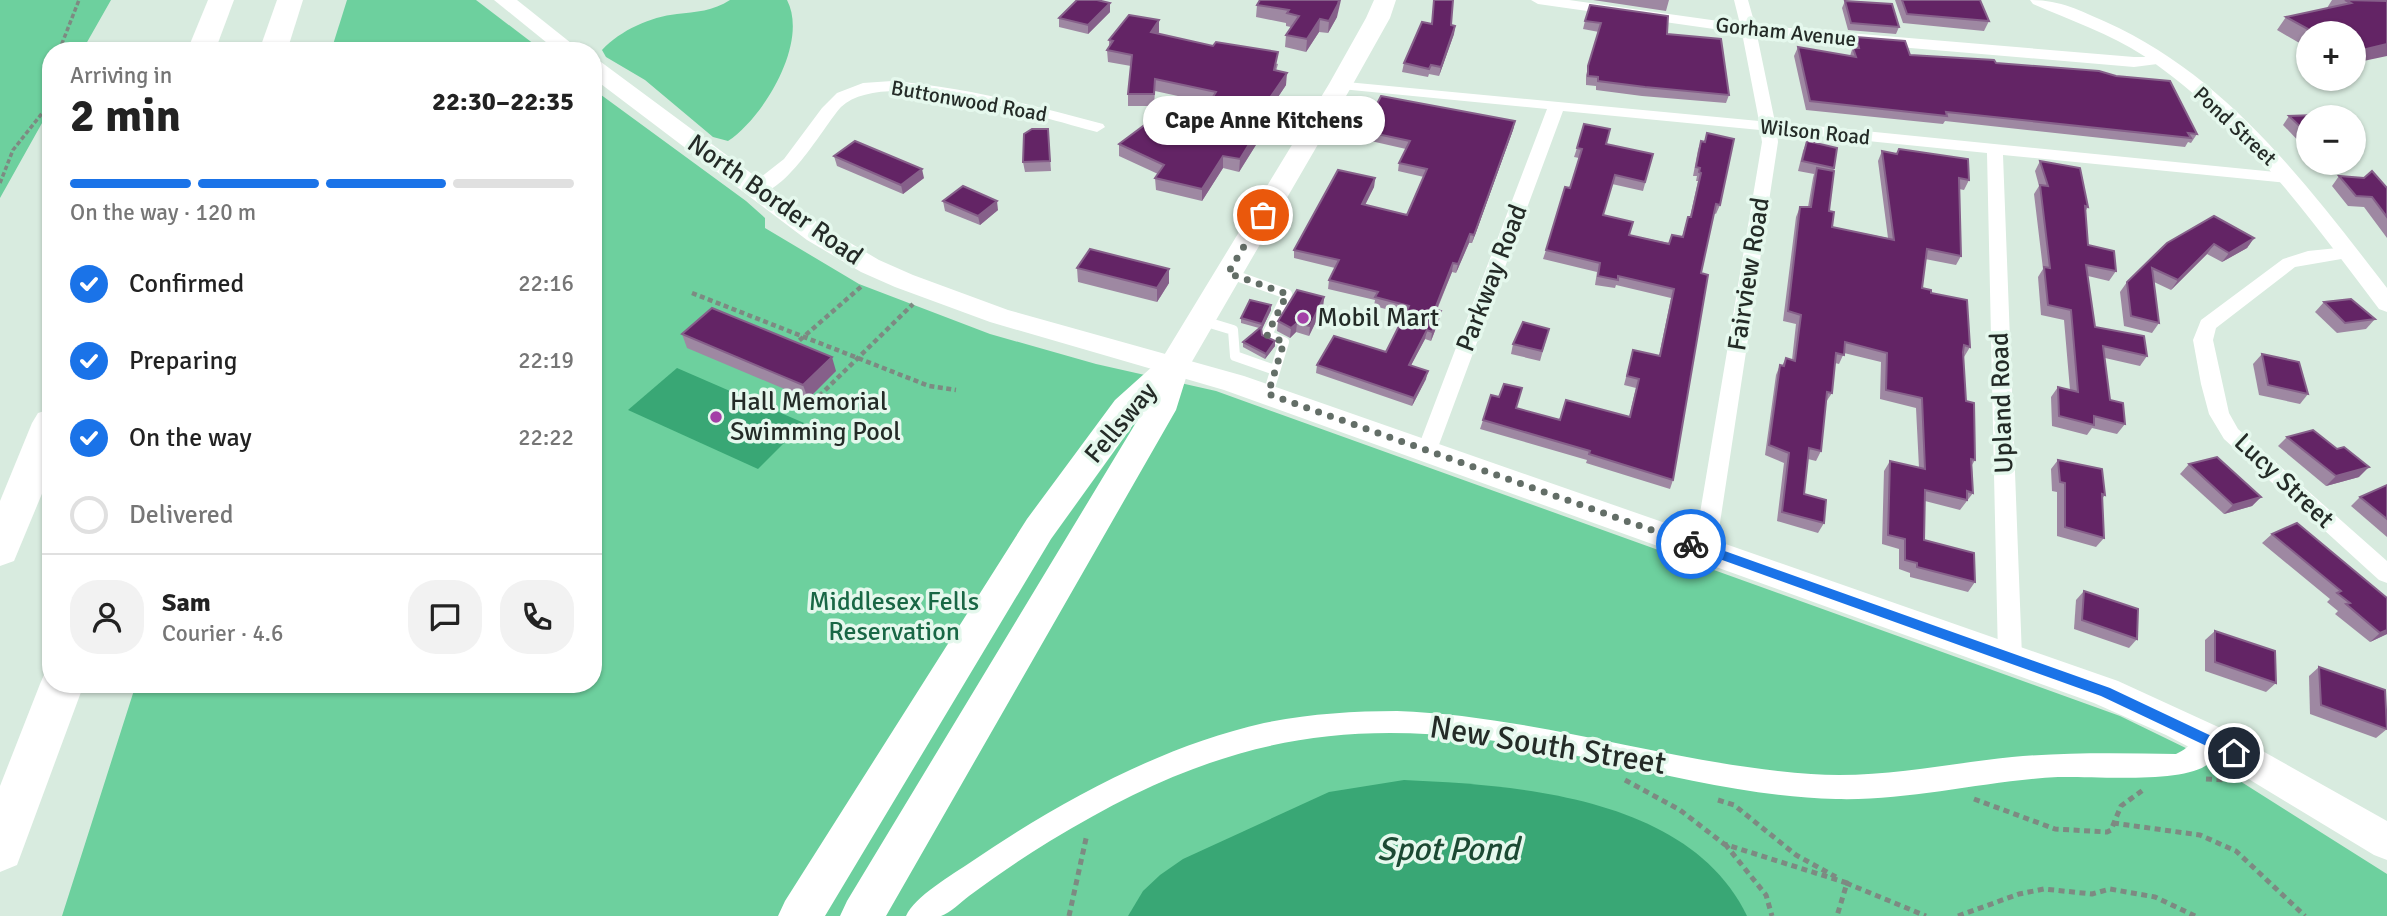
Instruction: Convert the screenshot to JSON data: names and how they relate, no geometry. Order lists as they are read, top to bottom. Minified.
{"streets":{"main road":["North Border Road","Fellsway"],"street":["Gorham Avenue","Buttonwood Road","Pond Street","Wilson Road","Fairview Road","Parkway Road","Upland Road","Lucy Street","New South Street"]},"crossings":[["Gorham Avenue","Pond Street"],["Gorham Avenue","Fairview Road"],["Buttonwood Road","North Border Road"],["Pond Street","Wilson Road"],["Pond Street","Lucy Street"],["Wilson Road","Fairview Road"],["Wilson Road","Parkway Road"],["Wilson Road","Upland Road"],["North Border Road","Fairview Road"],["North Border Road","Parkway Road"],["North Border Road","Upland Road"],["North Border Road","Fellsway"],["North Border Road","New South Street"]],"water":["Spot Pond"],"parks":["Middlesex Fells Reservation"],"places":["Cape Anne Kitchens","Mobil Mart","Hall Memorial Swimming Pool"],"page":{"map_buttons":["+","−"],"heading":["2 min","Arriving in","22:30–22:35"],"panel":["Sam","Courier · 4.6"],"bubble":"Cape Anne Kitchens","bar":"On the way · 120 m","list":[["Confirmed","22:16"],["Preparing","22:19"],["On the way","22:22"],"Delivered"]}}
